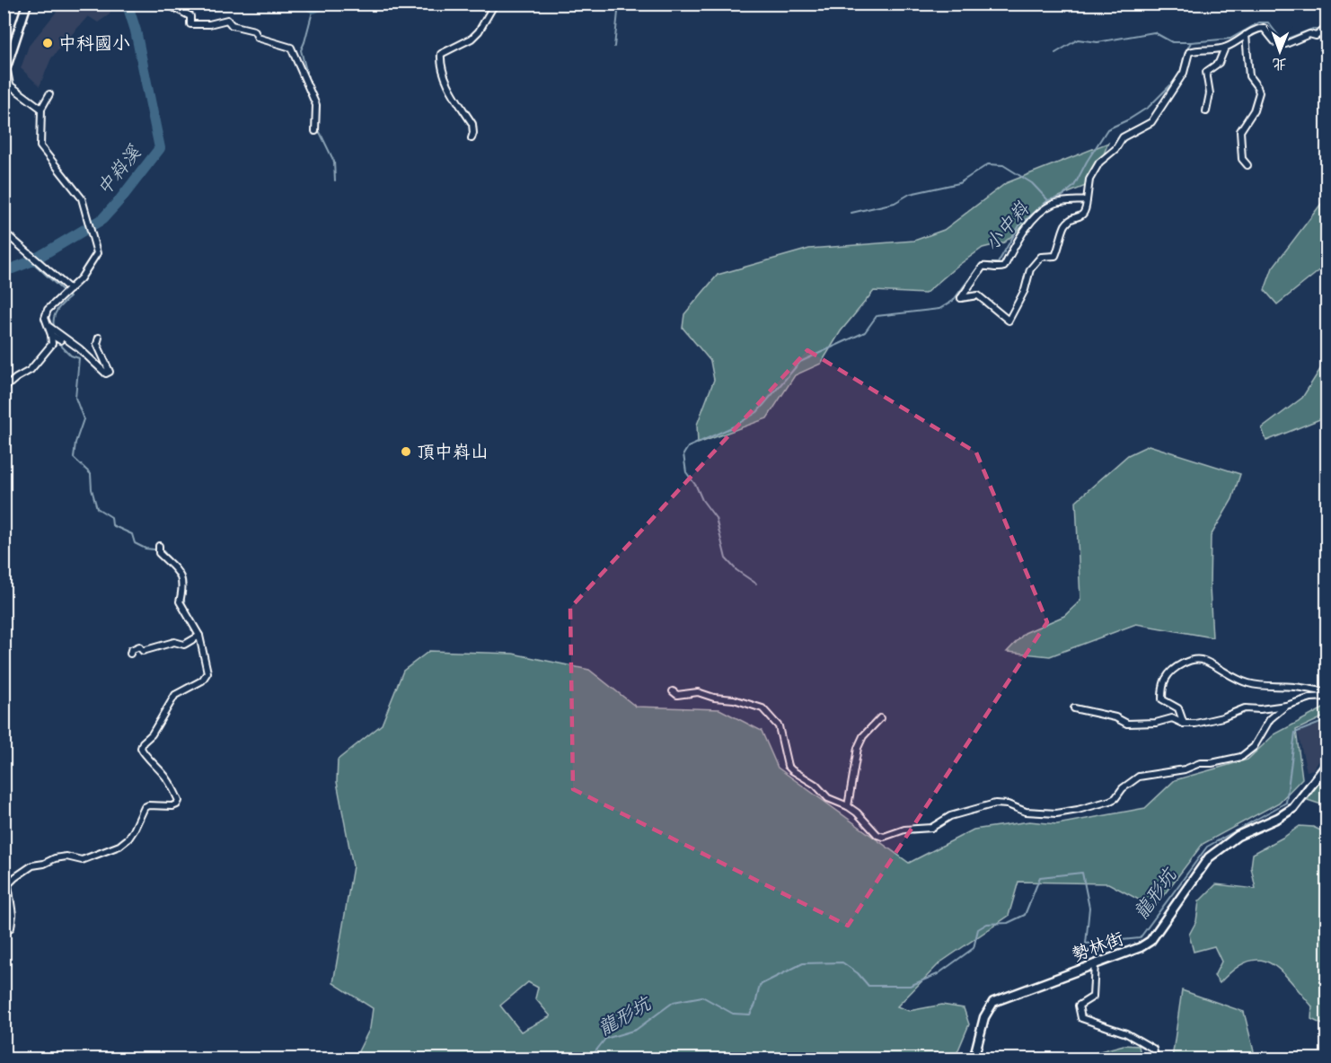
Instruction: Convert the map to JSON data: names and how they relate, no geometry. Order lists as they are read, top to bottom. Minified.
{"streets":{"street":["勢林街"]},"water":["中嵙溪","小中嵙","龍形坑"],"places":["中科國小","頂中嵙山"],"north":"bottom"}
